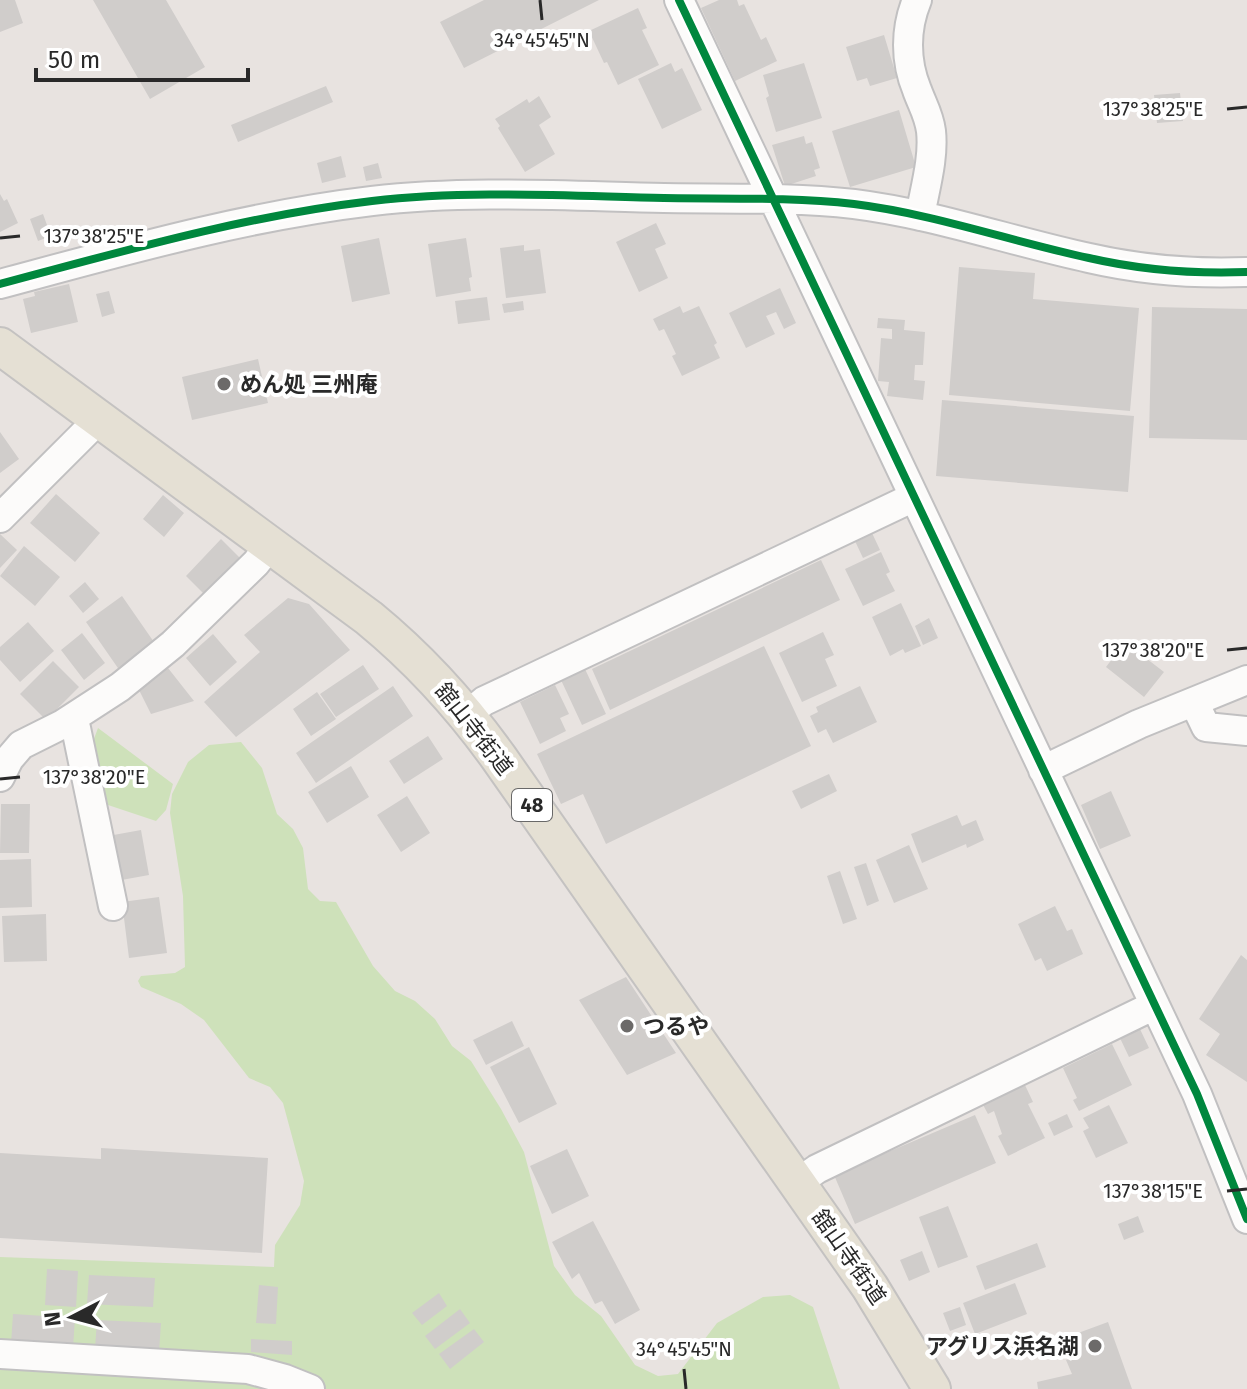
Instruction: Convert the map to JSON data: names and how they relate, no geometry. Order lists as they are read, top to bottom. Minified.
{"streets":{"main road":["舘山寺街道","48"]},"places":["めん処 三州庵","つるや","アグリス浜名湖"],"scale_bar":"50 m","north":"left","coordinates":["34°45'45\"N","137°38'25\"E","137°38'20\"E","137°38'15\"E"]}
